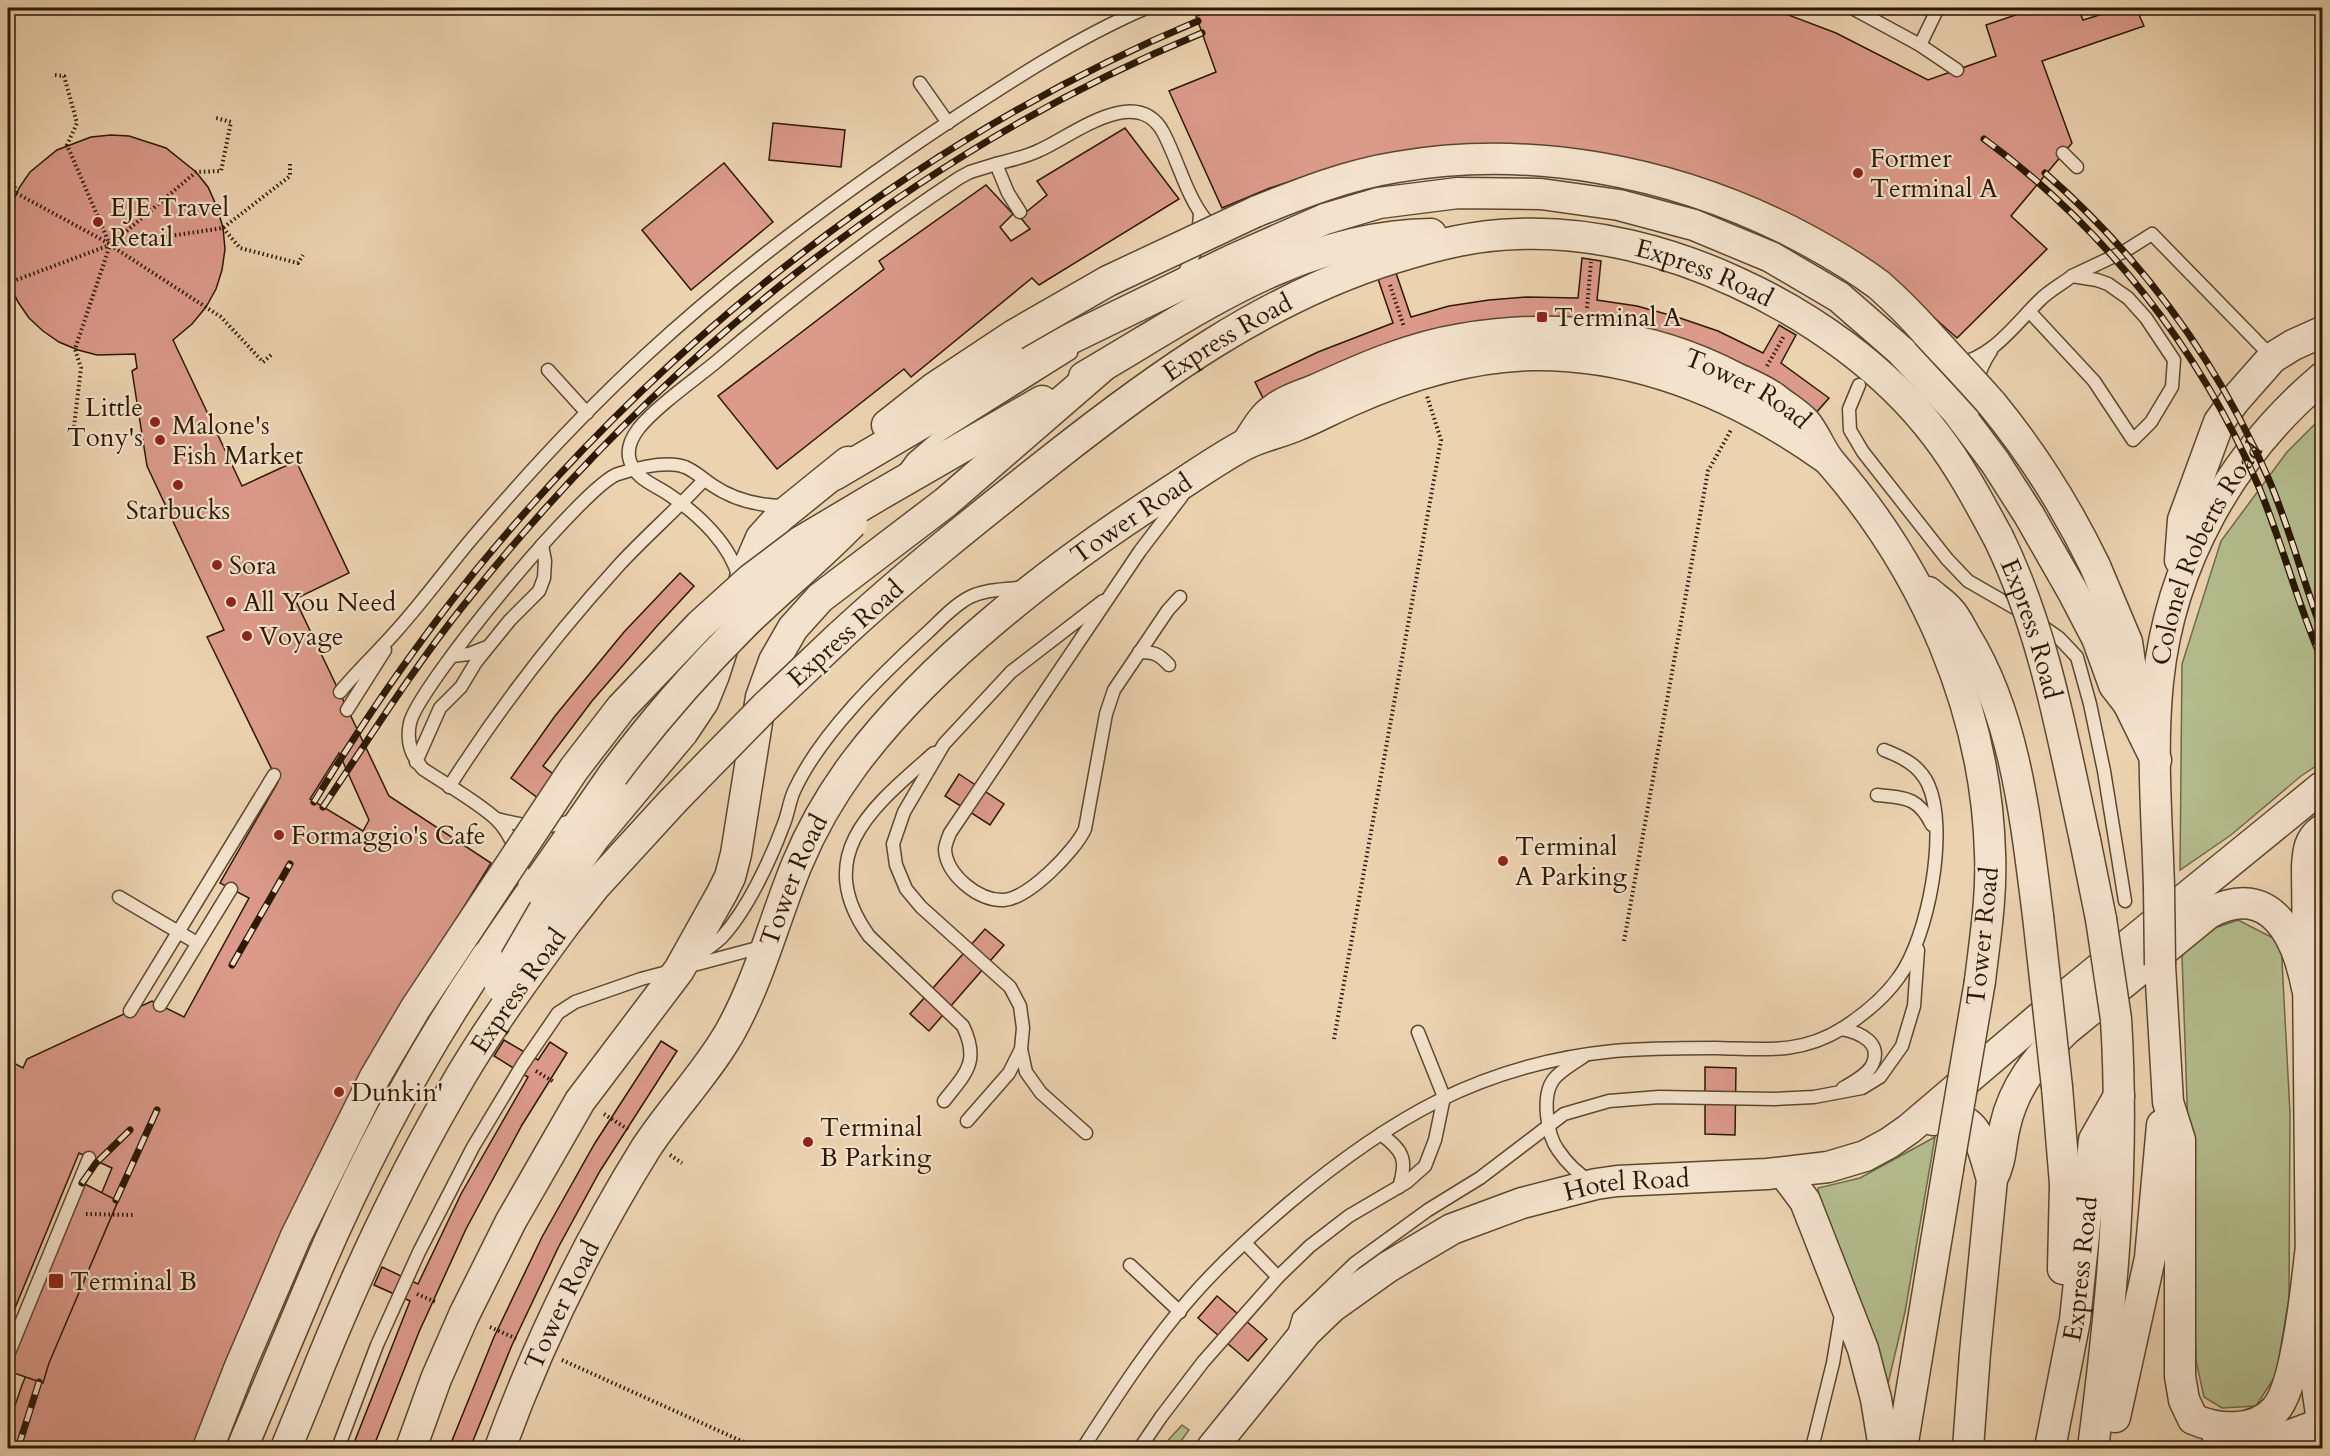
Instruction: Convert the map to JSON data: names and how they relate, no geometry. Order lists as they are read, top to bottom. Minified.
{"streets":{"street":["Express Road","Tower Road","Colonel Roberts Road","Hotel Road"]},"places":{"other":["Former Terminal A","EJE Travel Retail","Little Tony's","Malone's Fish Market","Starbucks","Sora","All You Need","Voyage","Formaggio's Cafe","Terminal A Parking","Dunkin'","Terminal B Parking"],"transit":["Terminal A","Terminal B"]}}
